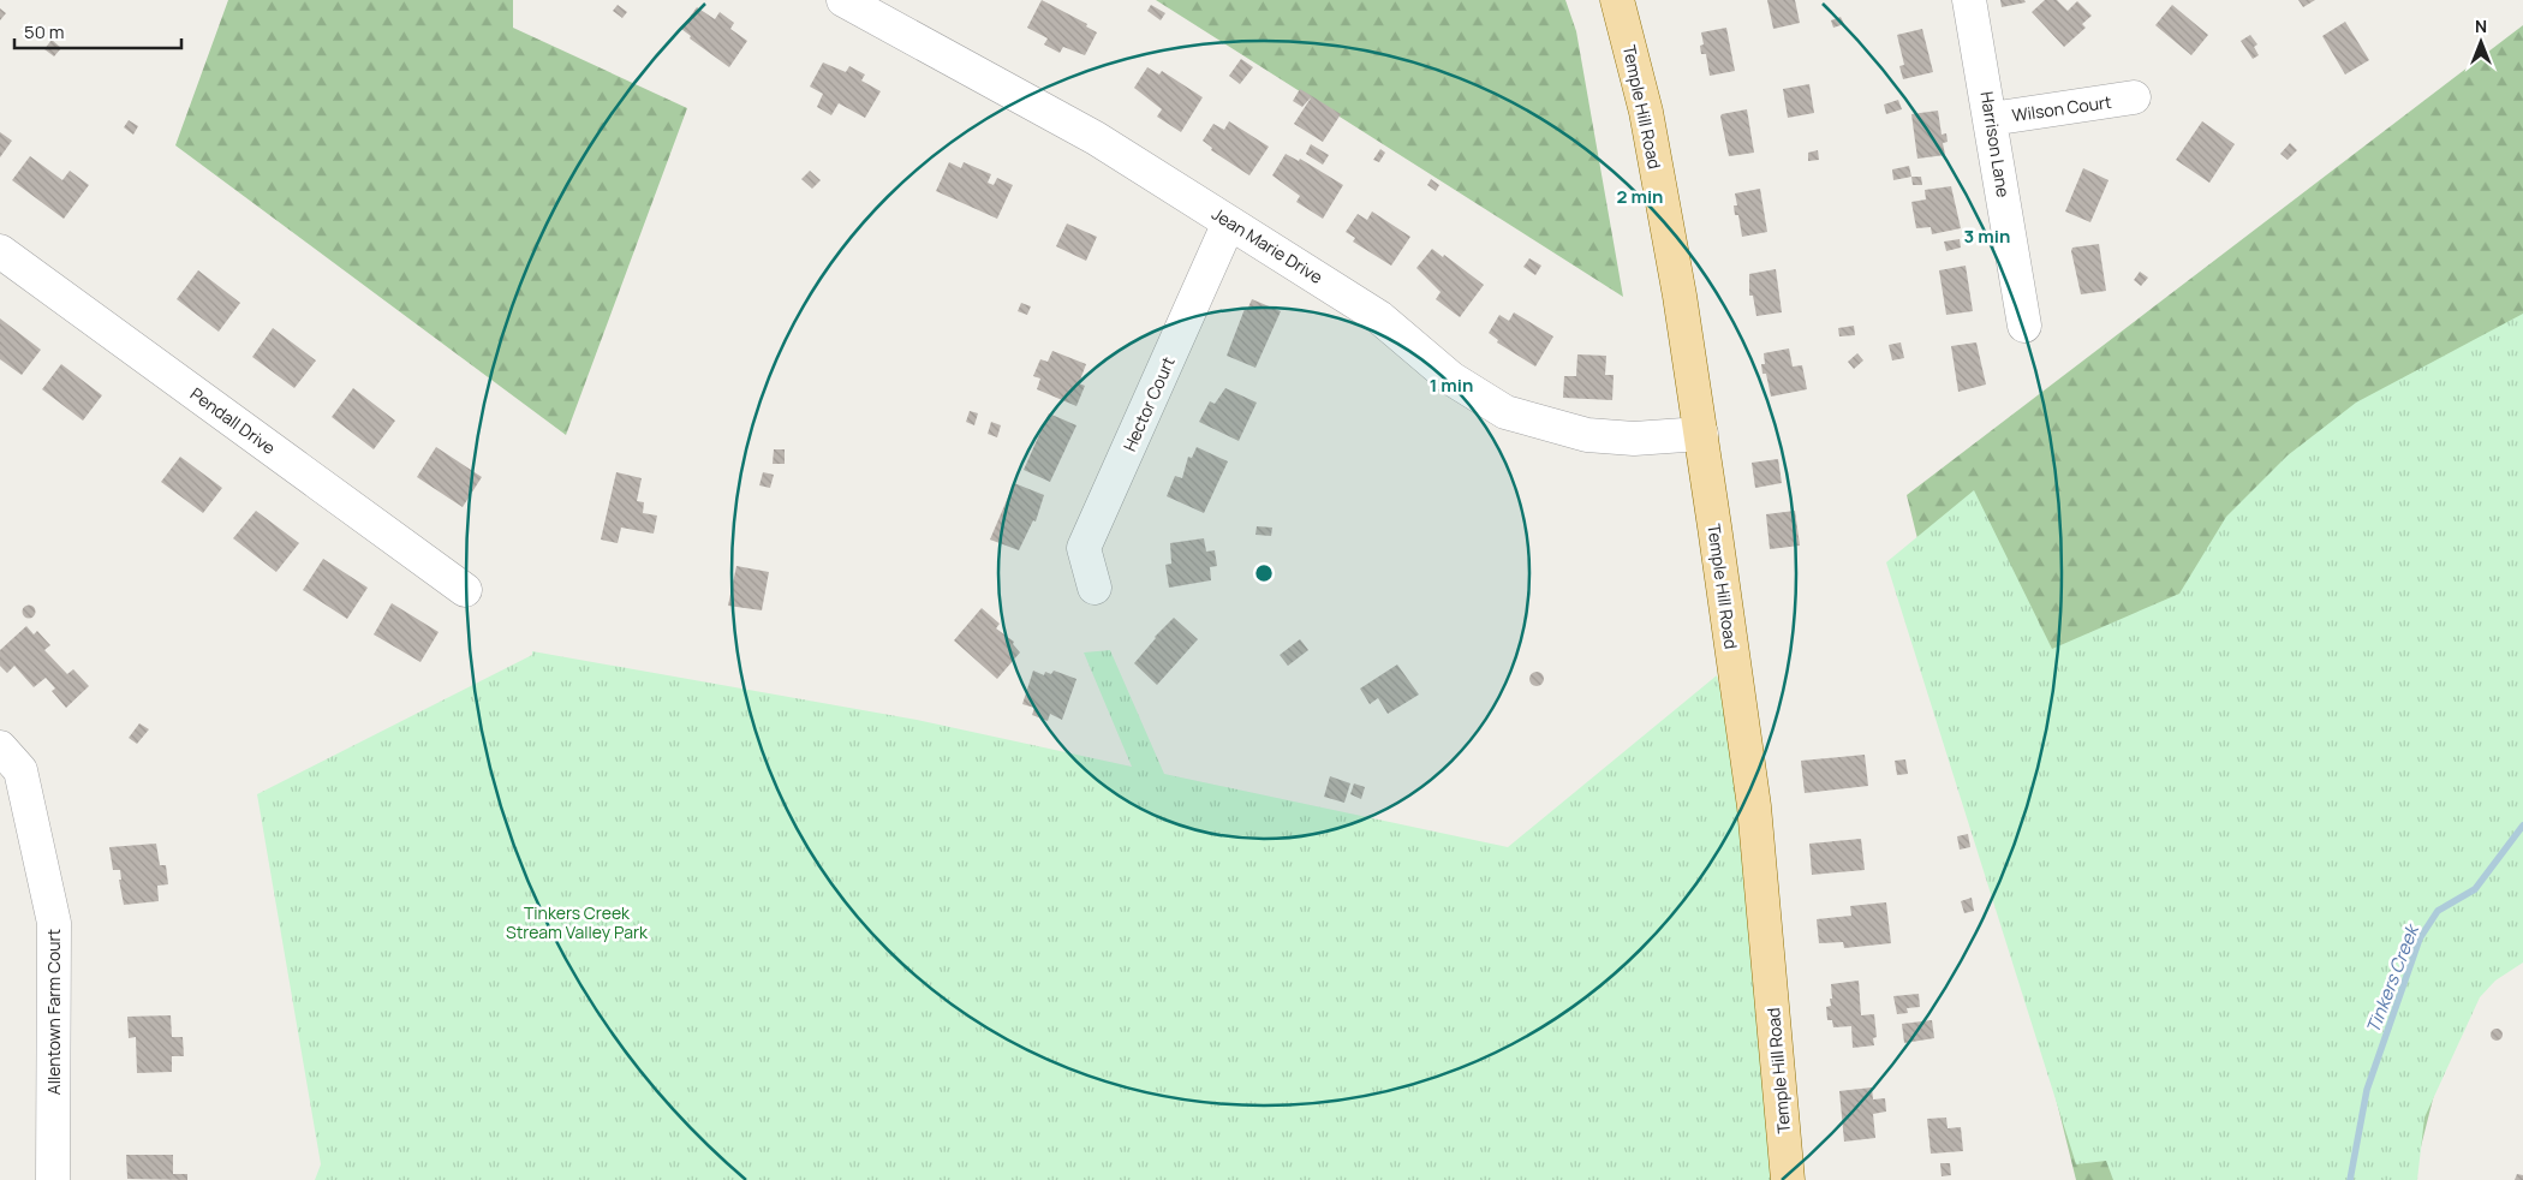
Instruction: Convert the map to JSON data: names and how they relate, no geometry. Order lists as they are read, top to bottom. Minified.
{"streets":{"main road":["Temple Hill Road"],"street":["Wilson Court","Harrison Lane","Jean Marie Drive","Hector Court","Pendall Drive","Allentown Farm Court"]},"crossings":[["Temple Hill Road","Jean Marie Drive"],["Wilson Court","Harrison Lane"],["Jean Marie Drive","Hector Court"]],"water":["Tinkers Creek"],"parks":["Tinkers Creek Stream Valley Park"],"scale_bar":"50 m","north":"top","rings":["2 min","3 min","1 min"]}
